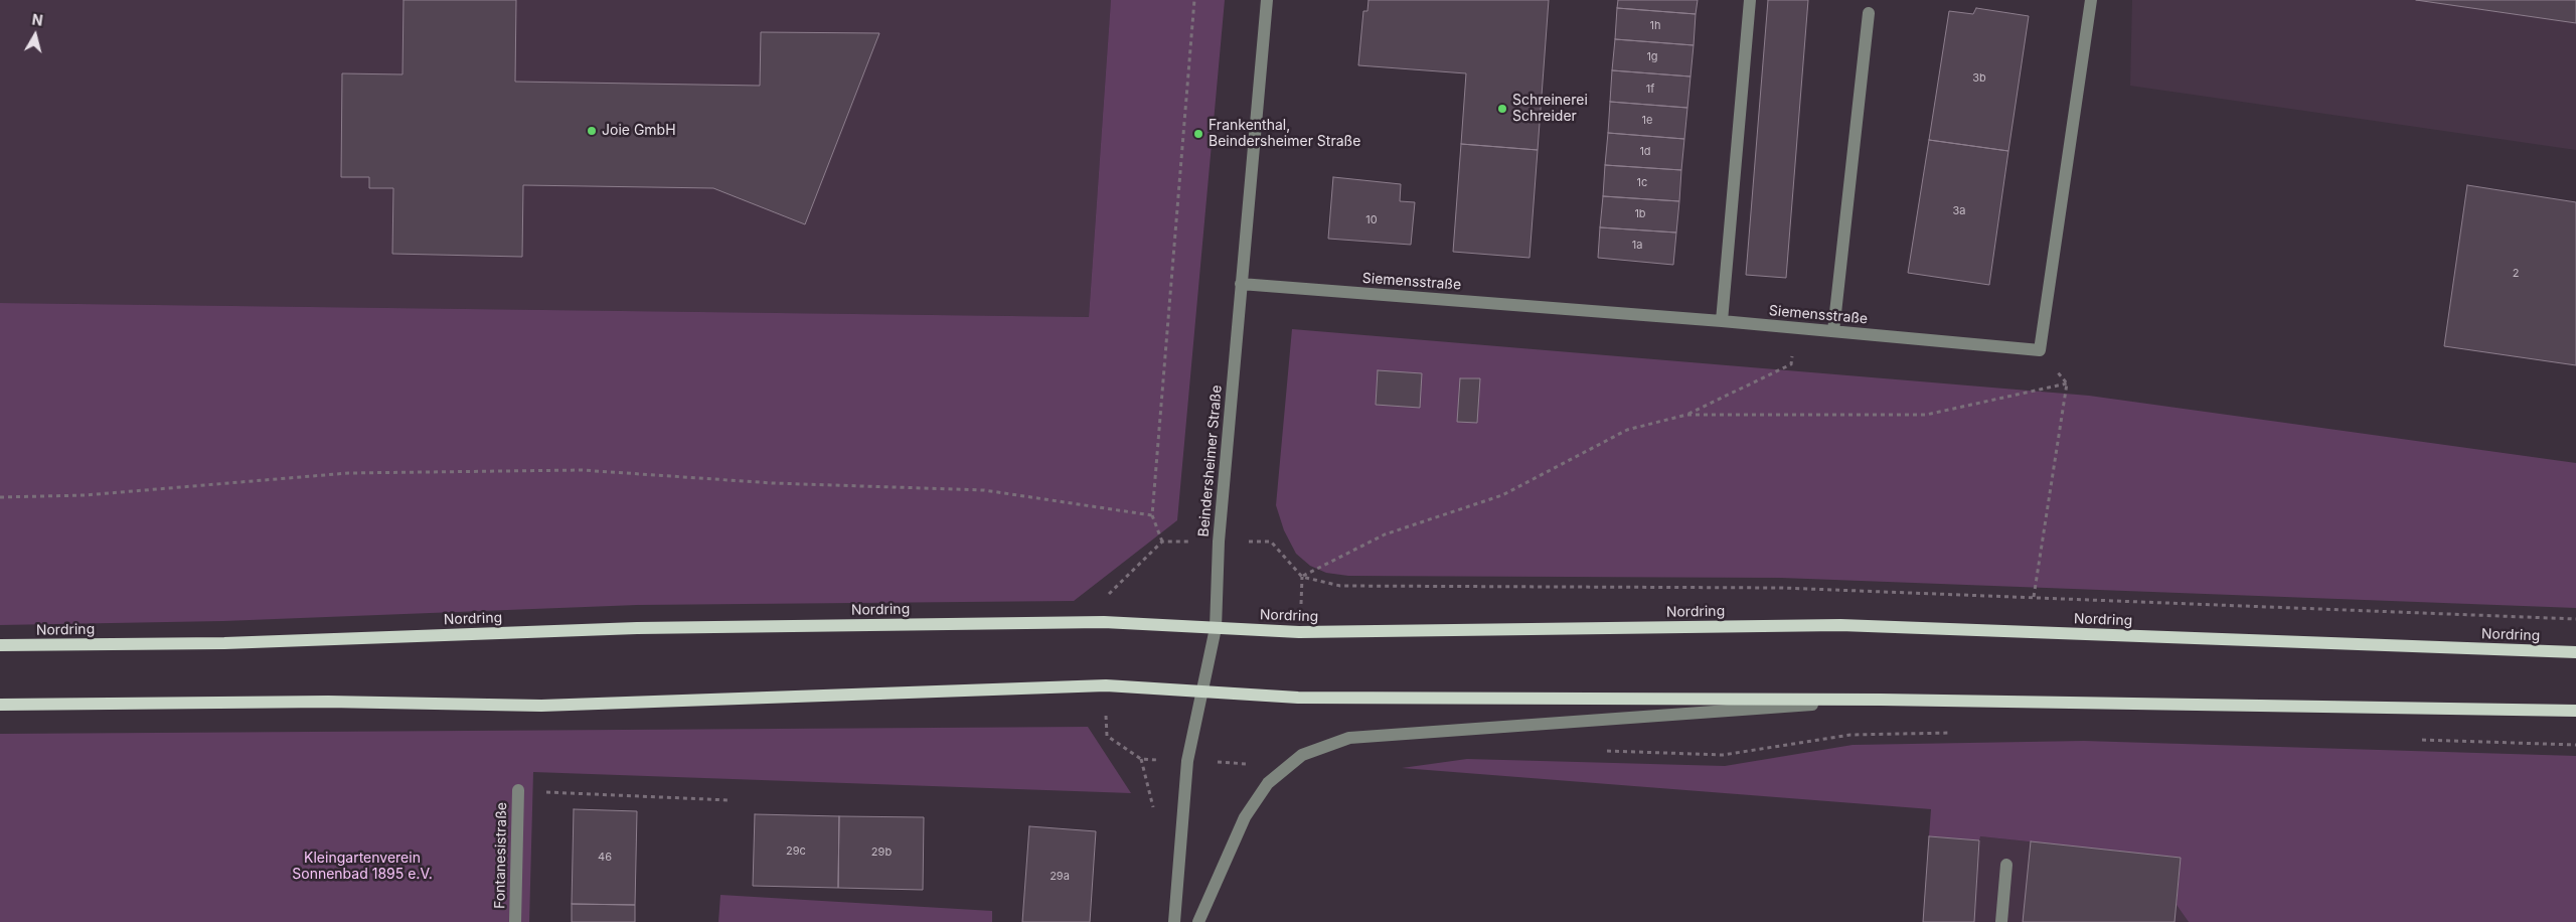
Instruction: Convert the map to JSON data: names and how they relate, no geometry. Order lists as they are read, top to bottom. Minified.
{"streets":{"main road":["Nordring"],"street":["Siemensstraße","Beindersheimer Straße","Fontanesistraße"]},"crossings":[["Siemensstraße","Beindersheimer Straße"],["Beindersheimer Straße","Nordring"]],"parks":["Kleingartenverein Sonnenbad 1895 e.V."],"places":["Schreinerei Schreider","Joie GmbH","Frankenthal, Beindersheimer Straße"],"house_numbers":["1h","1g","3b","1f","1e","1d","1c","3a","1b","10","1a","2","29c","29b","46","29a"],"north":"top"}
